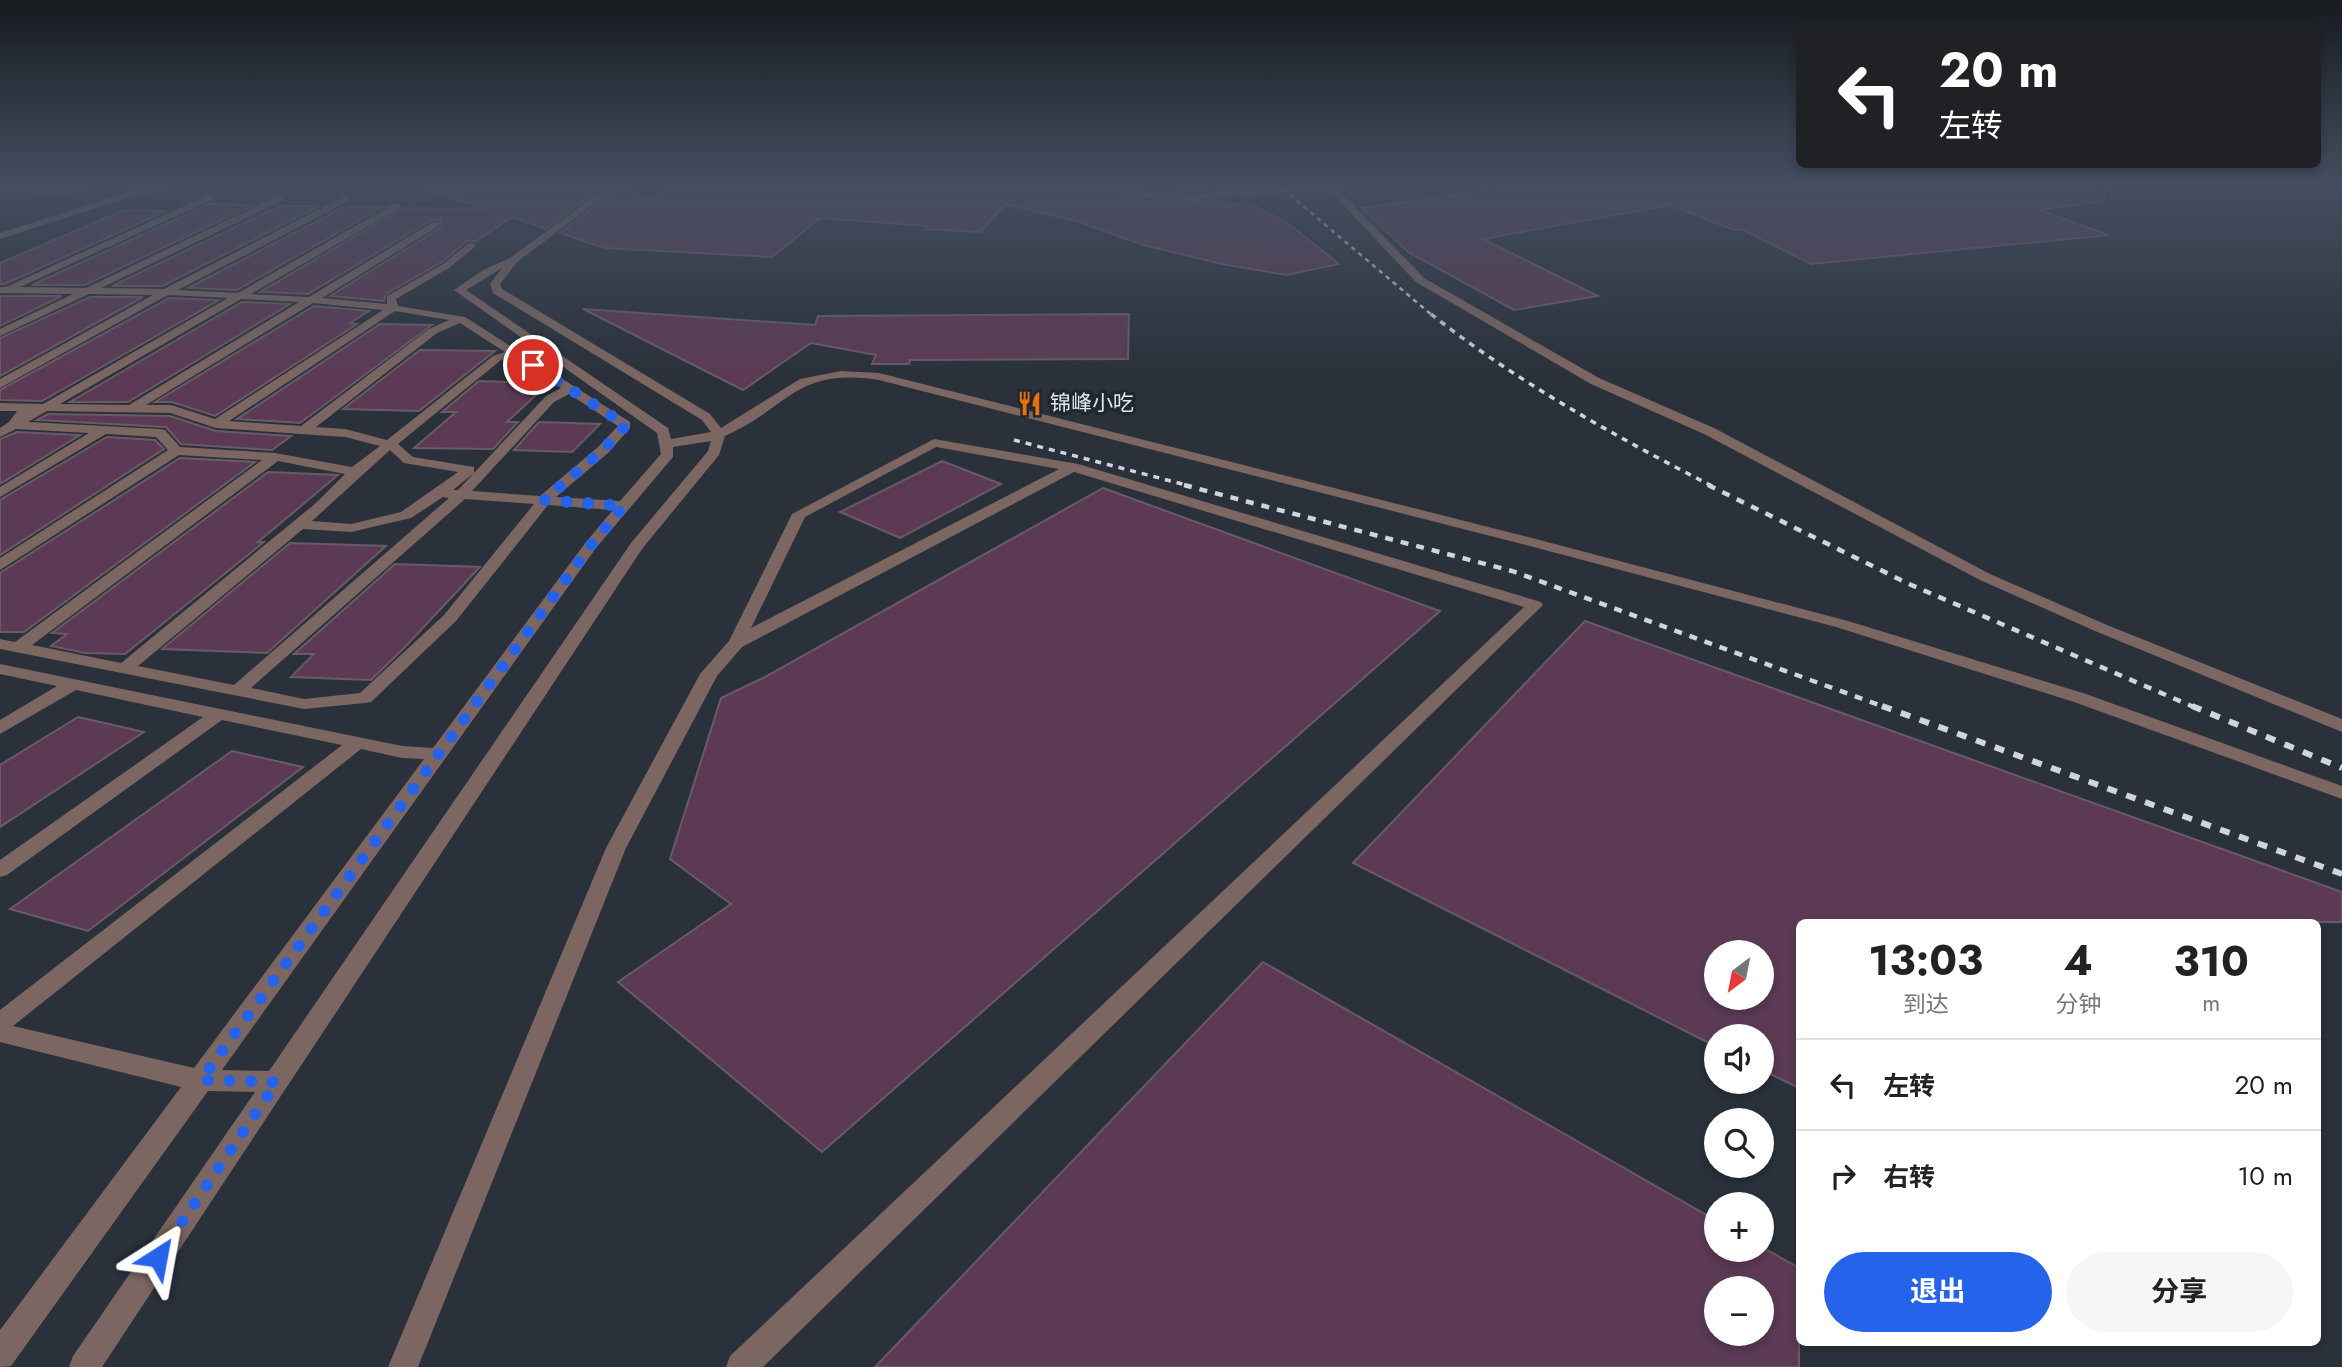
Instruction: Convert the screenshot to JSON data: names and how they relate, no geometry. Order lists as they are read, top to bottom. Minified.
{"places":{"restaurant":["锦峰小吃"]},"north":"bottom left","page":{"turn":["20 m","左转"],"eta":["13:03","到达","4","分钟","310","m"],"map_buttons":["+","−"],"list":[{"name":"左转","value":"20 m"},{"name":"右转","value":"10 m"}],"buttons":["退出","分享"]}}
